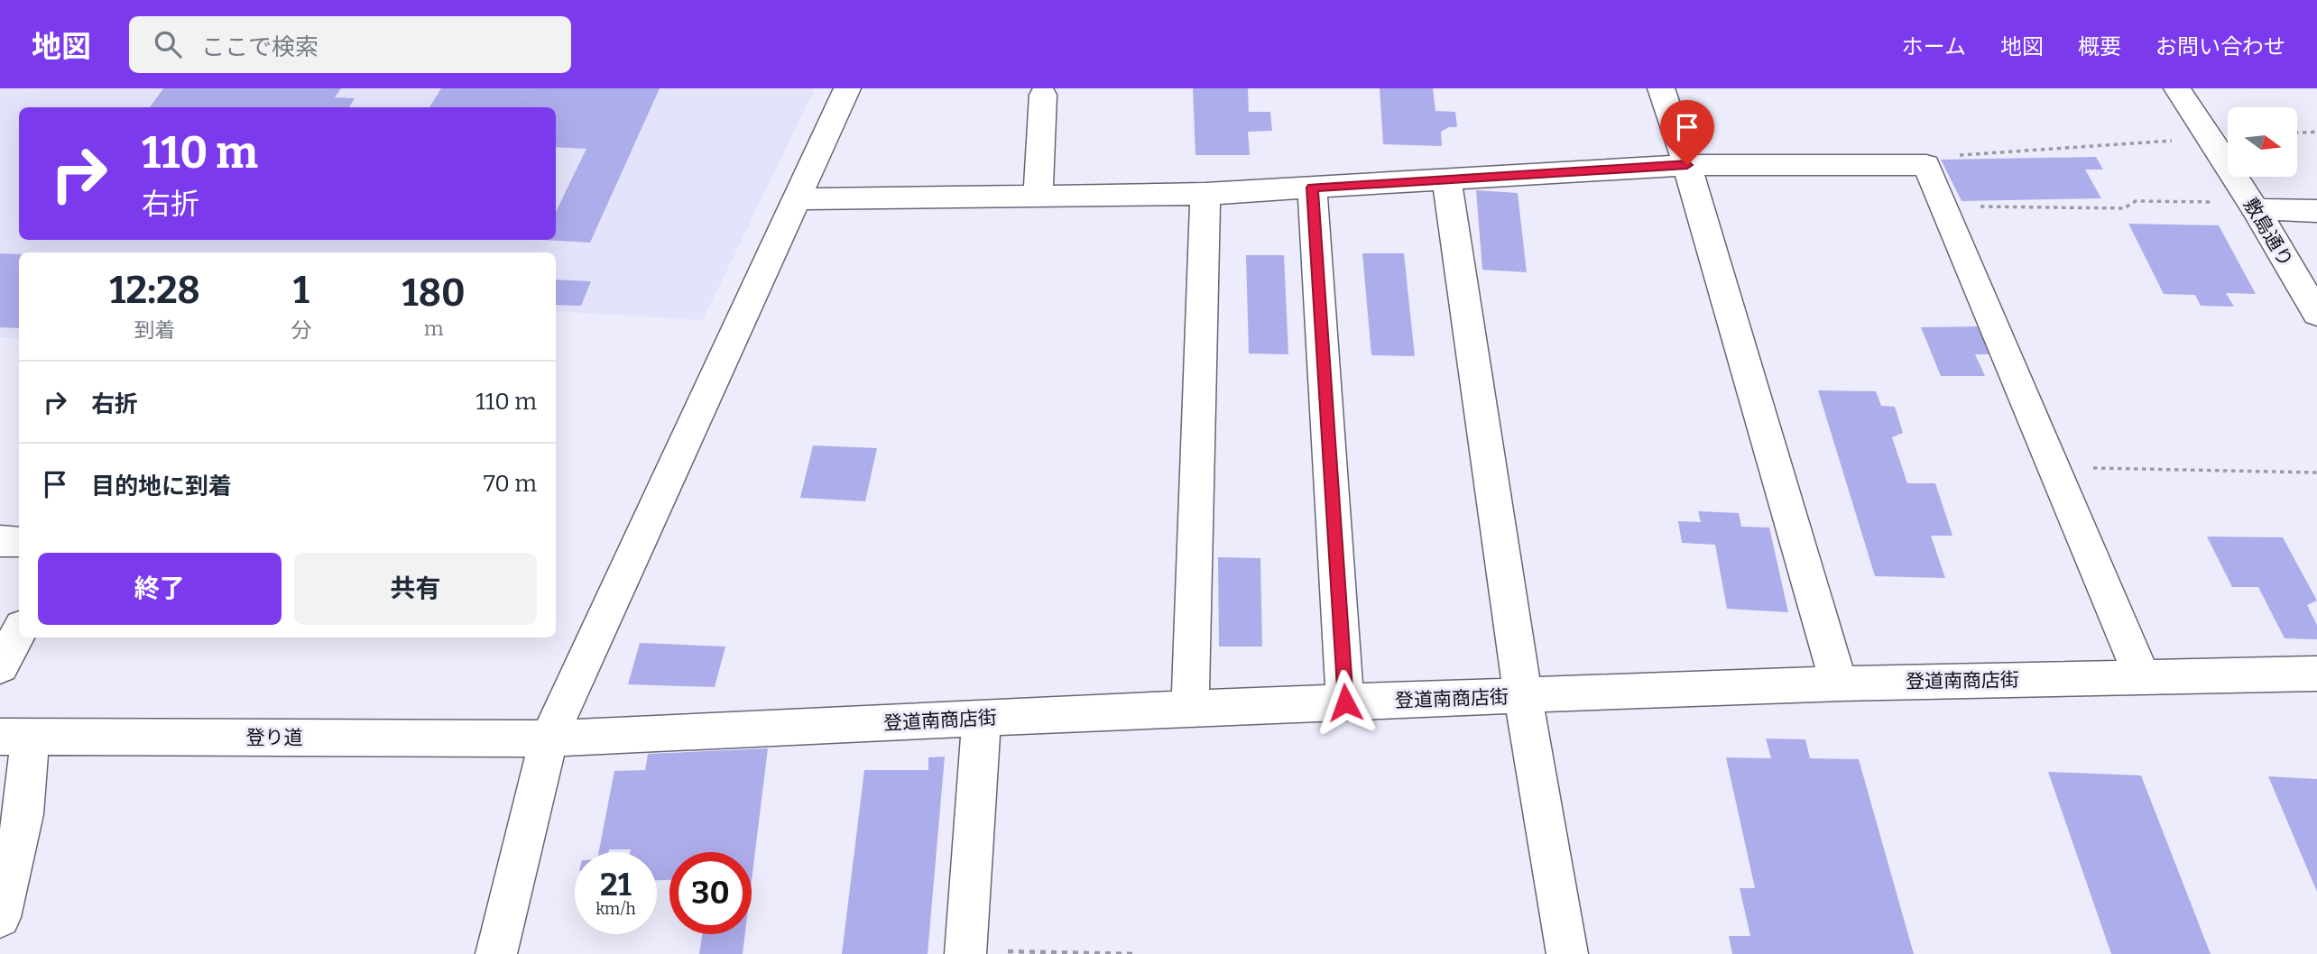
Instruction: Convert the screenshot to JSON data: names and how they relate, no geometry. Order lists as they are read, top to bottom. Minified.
{"streets":{"street":["敷島通り","登道南商店街","登り道"]},"crossings":[["登道南商店街","登り道"]],"north":"right","page":{"header":"地図","search":"ここで検索","nav":["ホーム","地図","概要","お問い合わせ"],"turn":["110 m","右折"],"eta":["12:28","到着","1","分","180","m"],"list":[{"name":"右折","value":"110 m"},{"name":"目的地に到着","value":"70 m"}],"buttons":["終了","共有"],"speed":"21 km/h","limit":"30"}}
